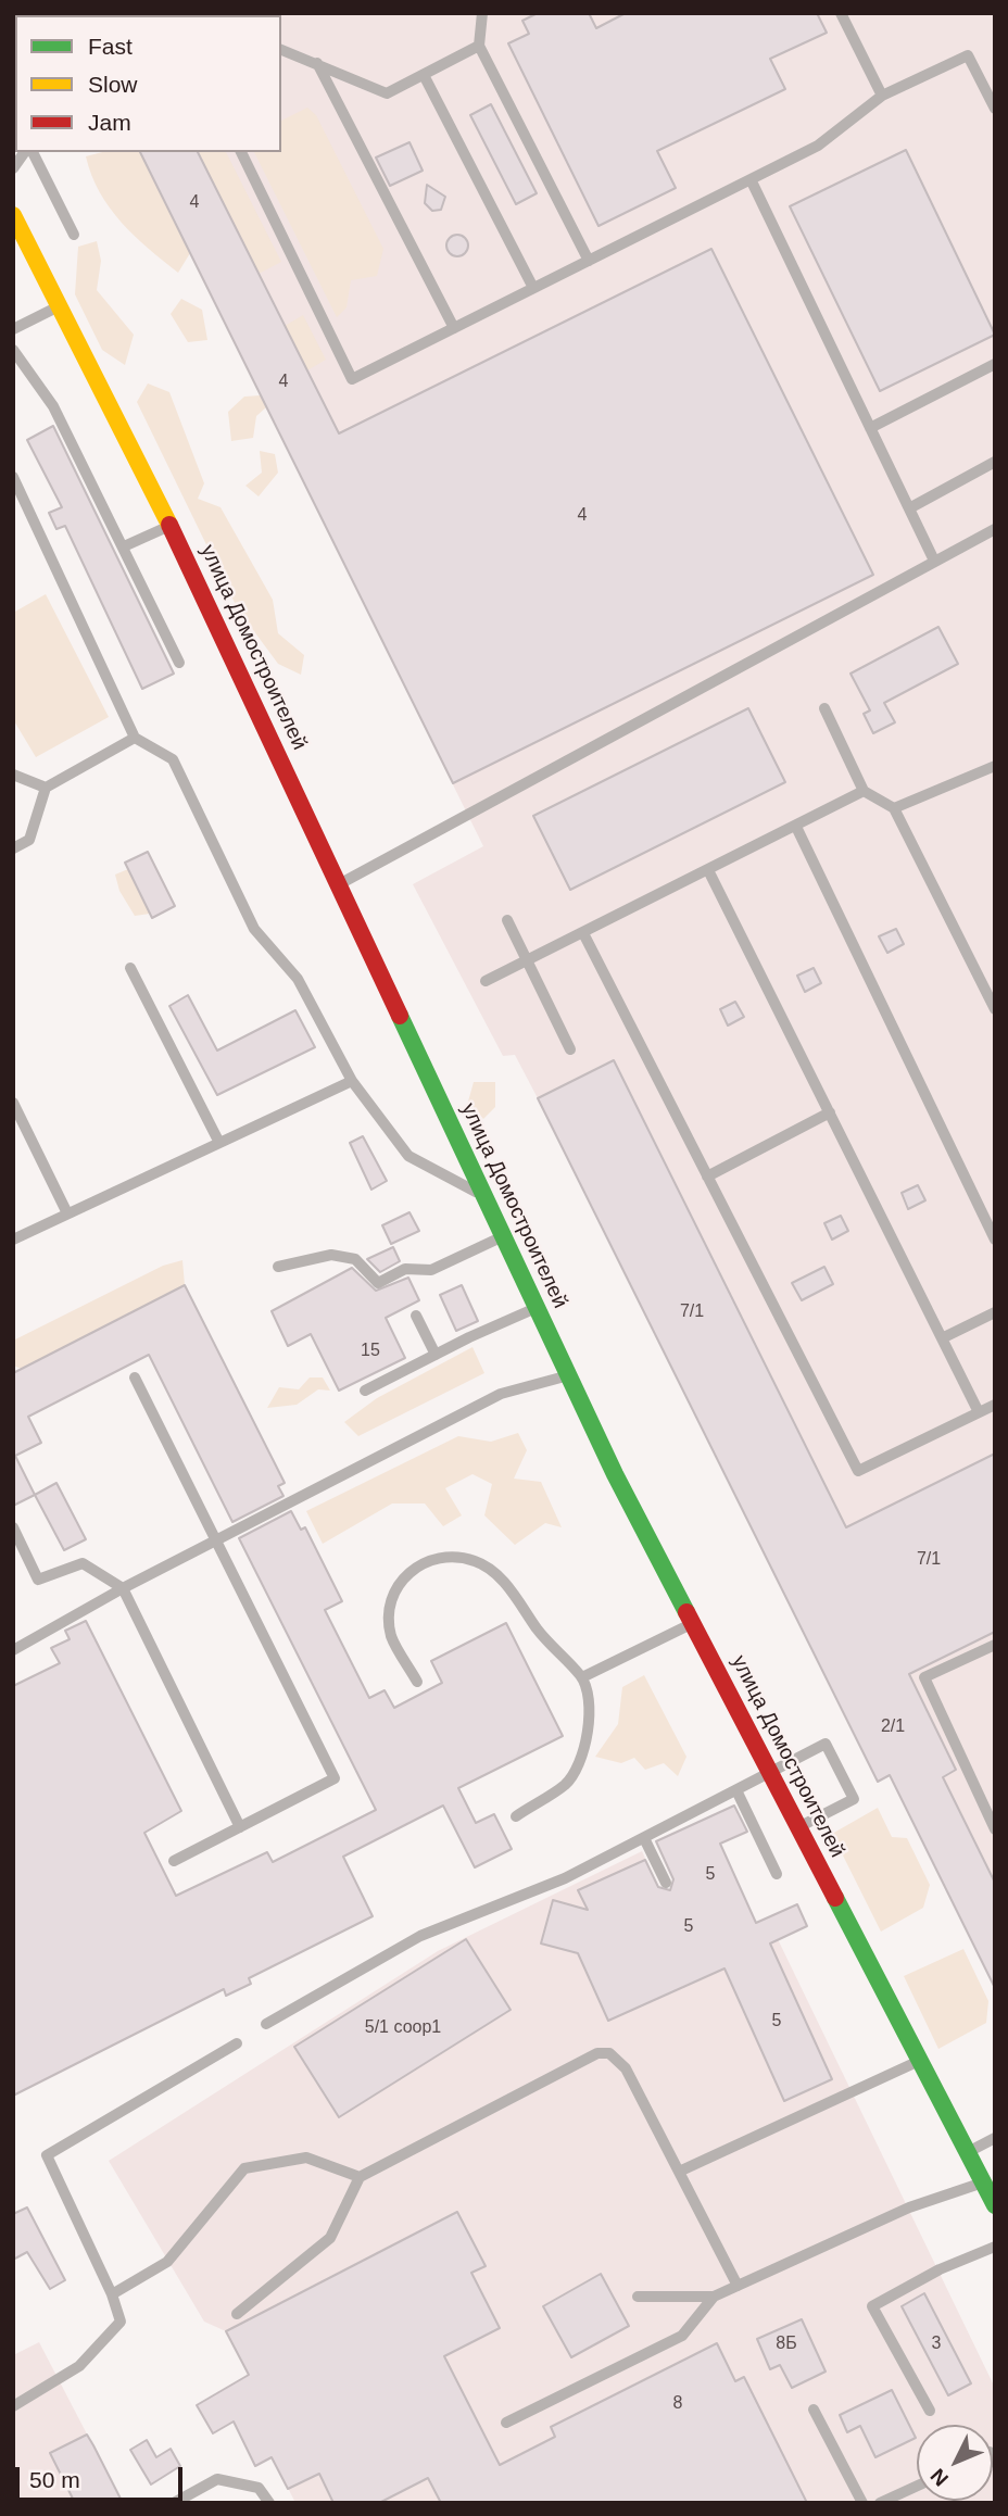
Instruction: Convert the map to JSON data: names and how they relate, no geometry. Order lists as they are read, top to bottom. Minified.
{"streets":{"street":["улица Домостроителей"]},"house_numbers":["4","4","4","7/1","15","7/1","2/1","5","5","5","5/1 соор1","8Б","3","8"],"legend":["Fast","Slow","Jam"],"scale_bar":"50 m","north":"bottom left"}
